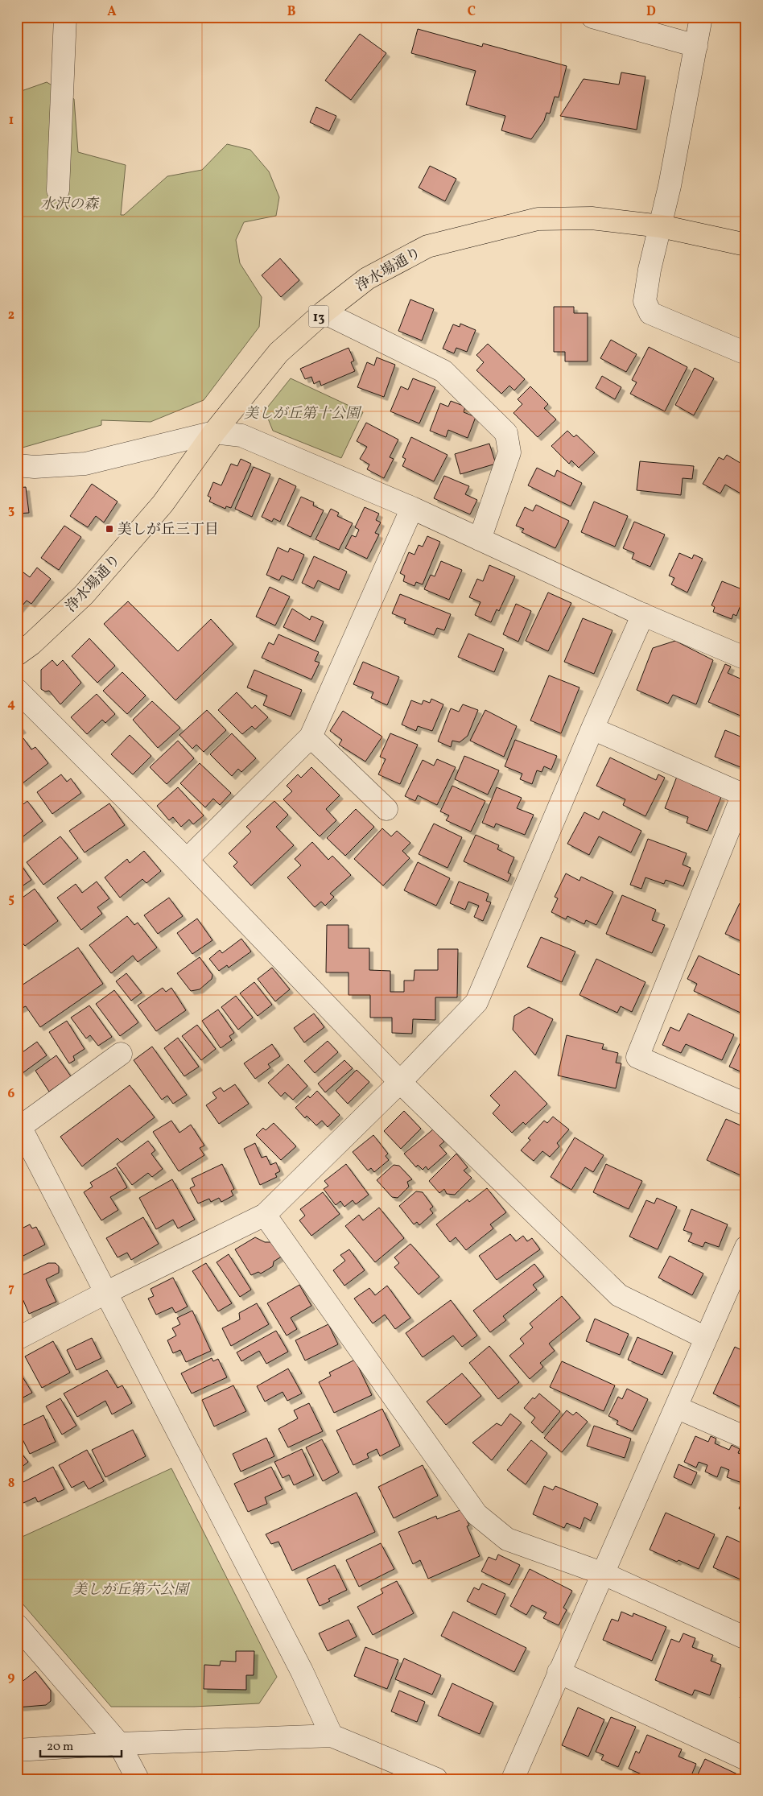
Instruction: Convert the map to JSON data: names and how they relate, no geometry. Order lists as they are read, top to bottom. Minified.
{"streets":{"main road":["浄水場通り","13"]},"parks":["水沢の森","美しが丘第十公園","美しが丘第六公園"],"places":{"transit":["美しが丘三丁目"]},"scale_bar":"20 m","grid":{"columns":["A","B","C","D"],"rows":["1","2","3","4","5","6","7","8","9"]}}
